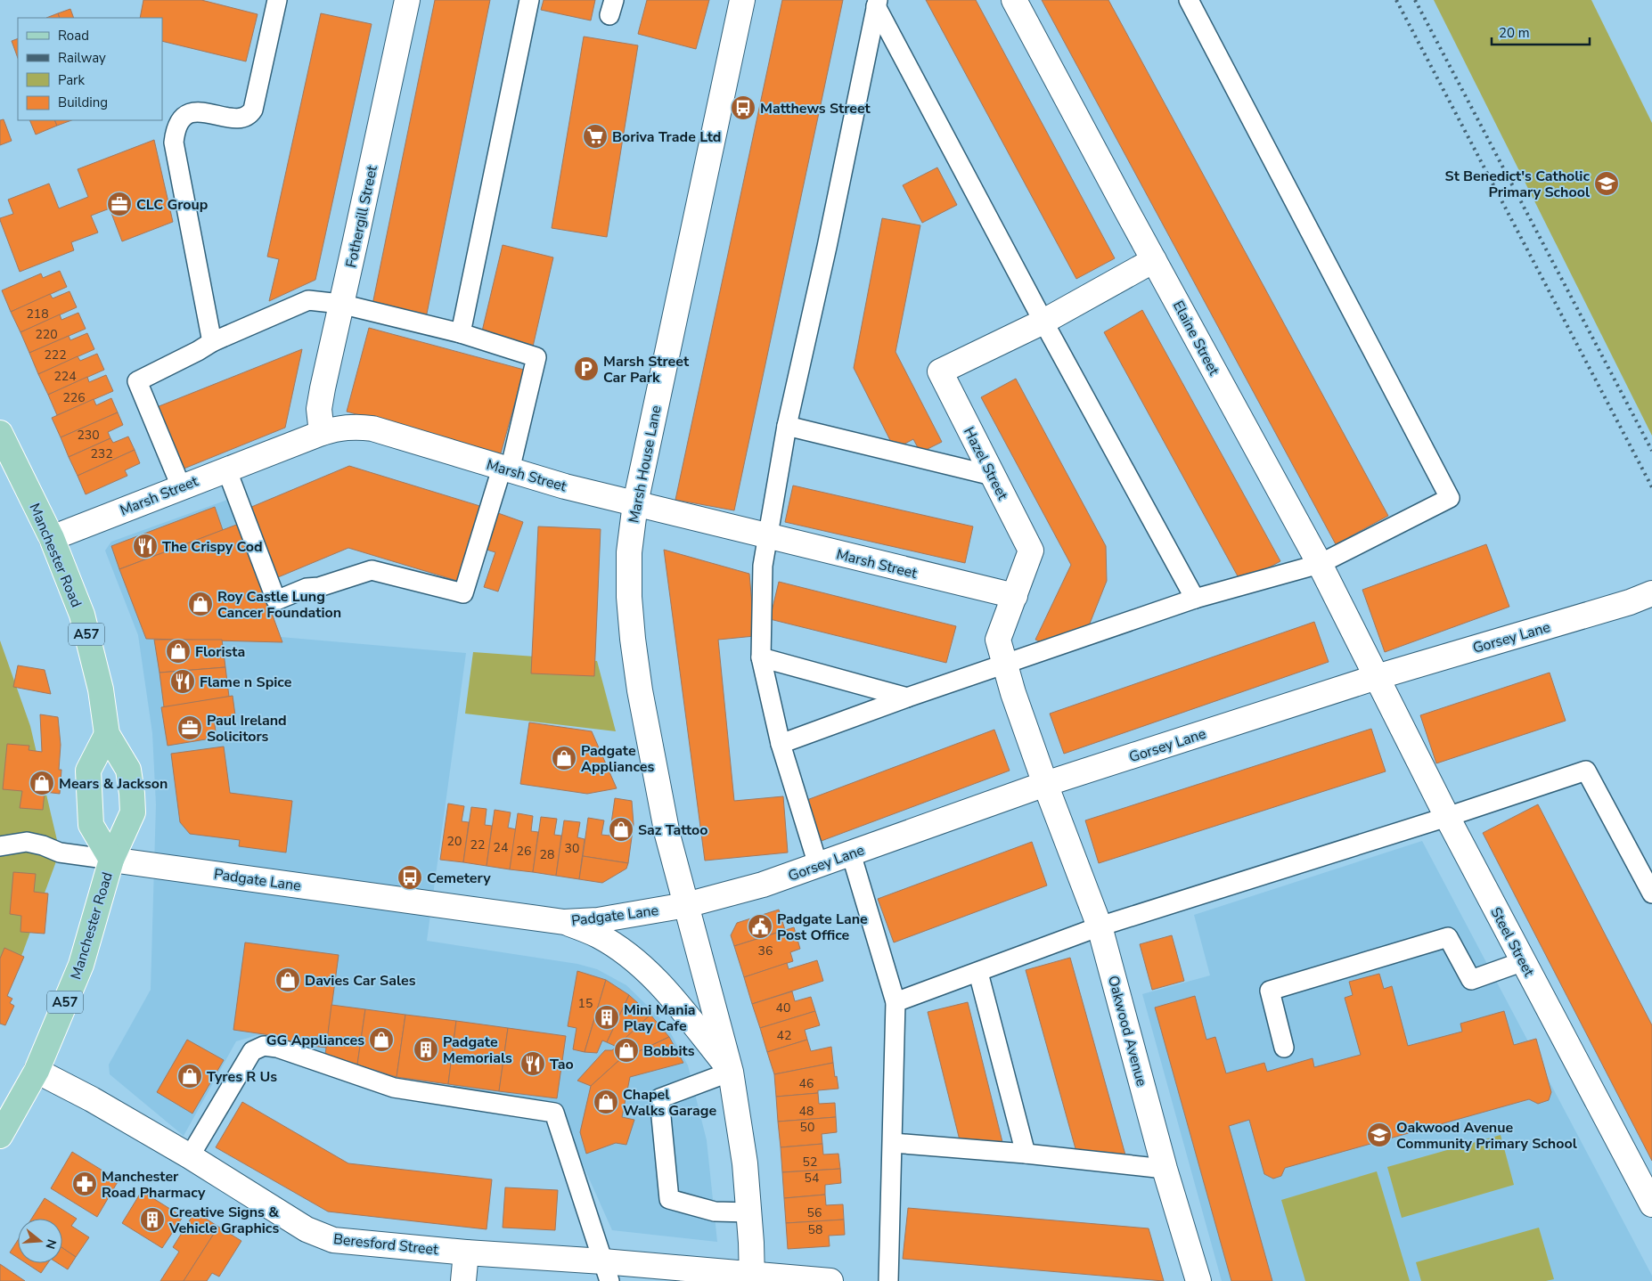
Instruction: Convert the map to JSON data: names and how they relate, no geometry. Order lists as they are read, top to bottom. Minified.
{"streets":{"main road":["Manchester Road","A57"],"street":["Fothergill Street","Elaine Street","Hazel Street","Marsh House Lane","Marsh Street","Gorsey Lane","Padgate Lane","Steel Street","Oakwood Avenue","Beresford Street"]},"crossings":[["Fothergill Street","Marsh Street"],["Elaine Street","Hazel Street"],["Elaine Street","Gorsey Lane"],["Elaine Street","Steel Street"],["Hazel Street","Marsh Street"],["Hazel Street","Gorsey Lane"],["Hazel Street","Oakwood Avenue"],["Marsh House Lane","Marsh Street"],["Marsh House Lane","Gorsey Lane"],["Marsh House Lane","Padgate Lane"],["Marsh Street","Manchester Road"],["Manchester Road","Padgate Lane"],["Manchester Road","Beresford Street"],["Gorsey Lane","Padgate Lane"],["Gorsey Lane","Steel Street"],["Gorsey Lane","Oakwood Avenue"]],"places":{"bus stop":["Matthews Street","Cemetery"],"supermarket":["Boriva Trade Ltd"],"school or university":["St Benedict's Catholic Primary School","Oakwood Avenue Community Primary School"],"office":["CLC Group","Paul Ireland Solicitors"],"parking":["Marsh Street Car Park"],"restaurant":["The Crispy Cod","Flame n Spice","Tao"],"shop":["Roy Castle Lung Cancer Foundation","Florista","Padgate Appliances","Mears & Jackson","Saz Tattoo","Davies Car Sales","GG Appliances","Bobbits","Tyres R Us","Chapel Walks Garage"],"public building":["Padgate Lane Post Office"],"building":["Mini Mania Play Cafe","Padgate Memorials","Creative Signs & Vehicle Graphics"],"pharmacy":["Manchester Road Pharmacy"]},"house_numbers":["218","220","222","224","226","230","232","20","22","24","30","26","28","36","15","40","42","46","48","50","52","54","56","58"],"legend":["Road","Railway","Park","Building"],"scale_bar":"20 m","north":"right"}
